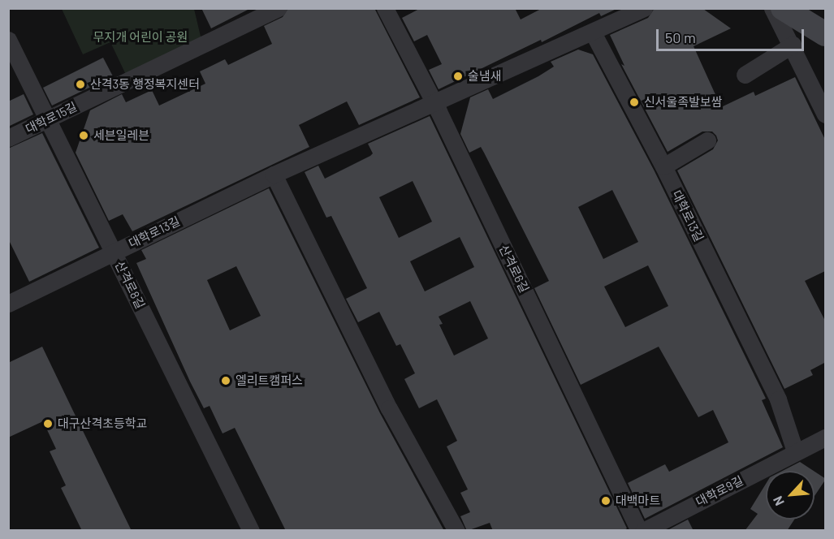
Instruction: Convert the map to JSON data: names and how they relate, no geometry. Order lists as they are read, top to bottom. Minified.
{"streets":{"street":["대학로15길","대학로13길","산격로6길","산격로8길","대학로9길"]},"crossings":[["대학로15길","산격로8길"],["대학로13길","산격로6길"],["대학로13길","산격로8길"],["대학로13길","대학로9길"],["산격로6길","대학로9길"]],"parks":["무지개 어린이 공원"],"places":["술냄새","산격3동 행정복지센터","신서울족발보쌈","세븐일레븐","엘리트캠퍼스","대구산격초등학교","대백마트"],"scale_bar":"50 m","north":"bottom left"}
